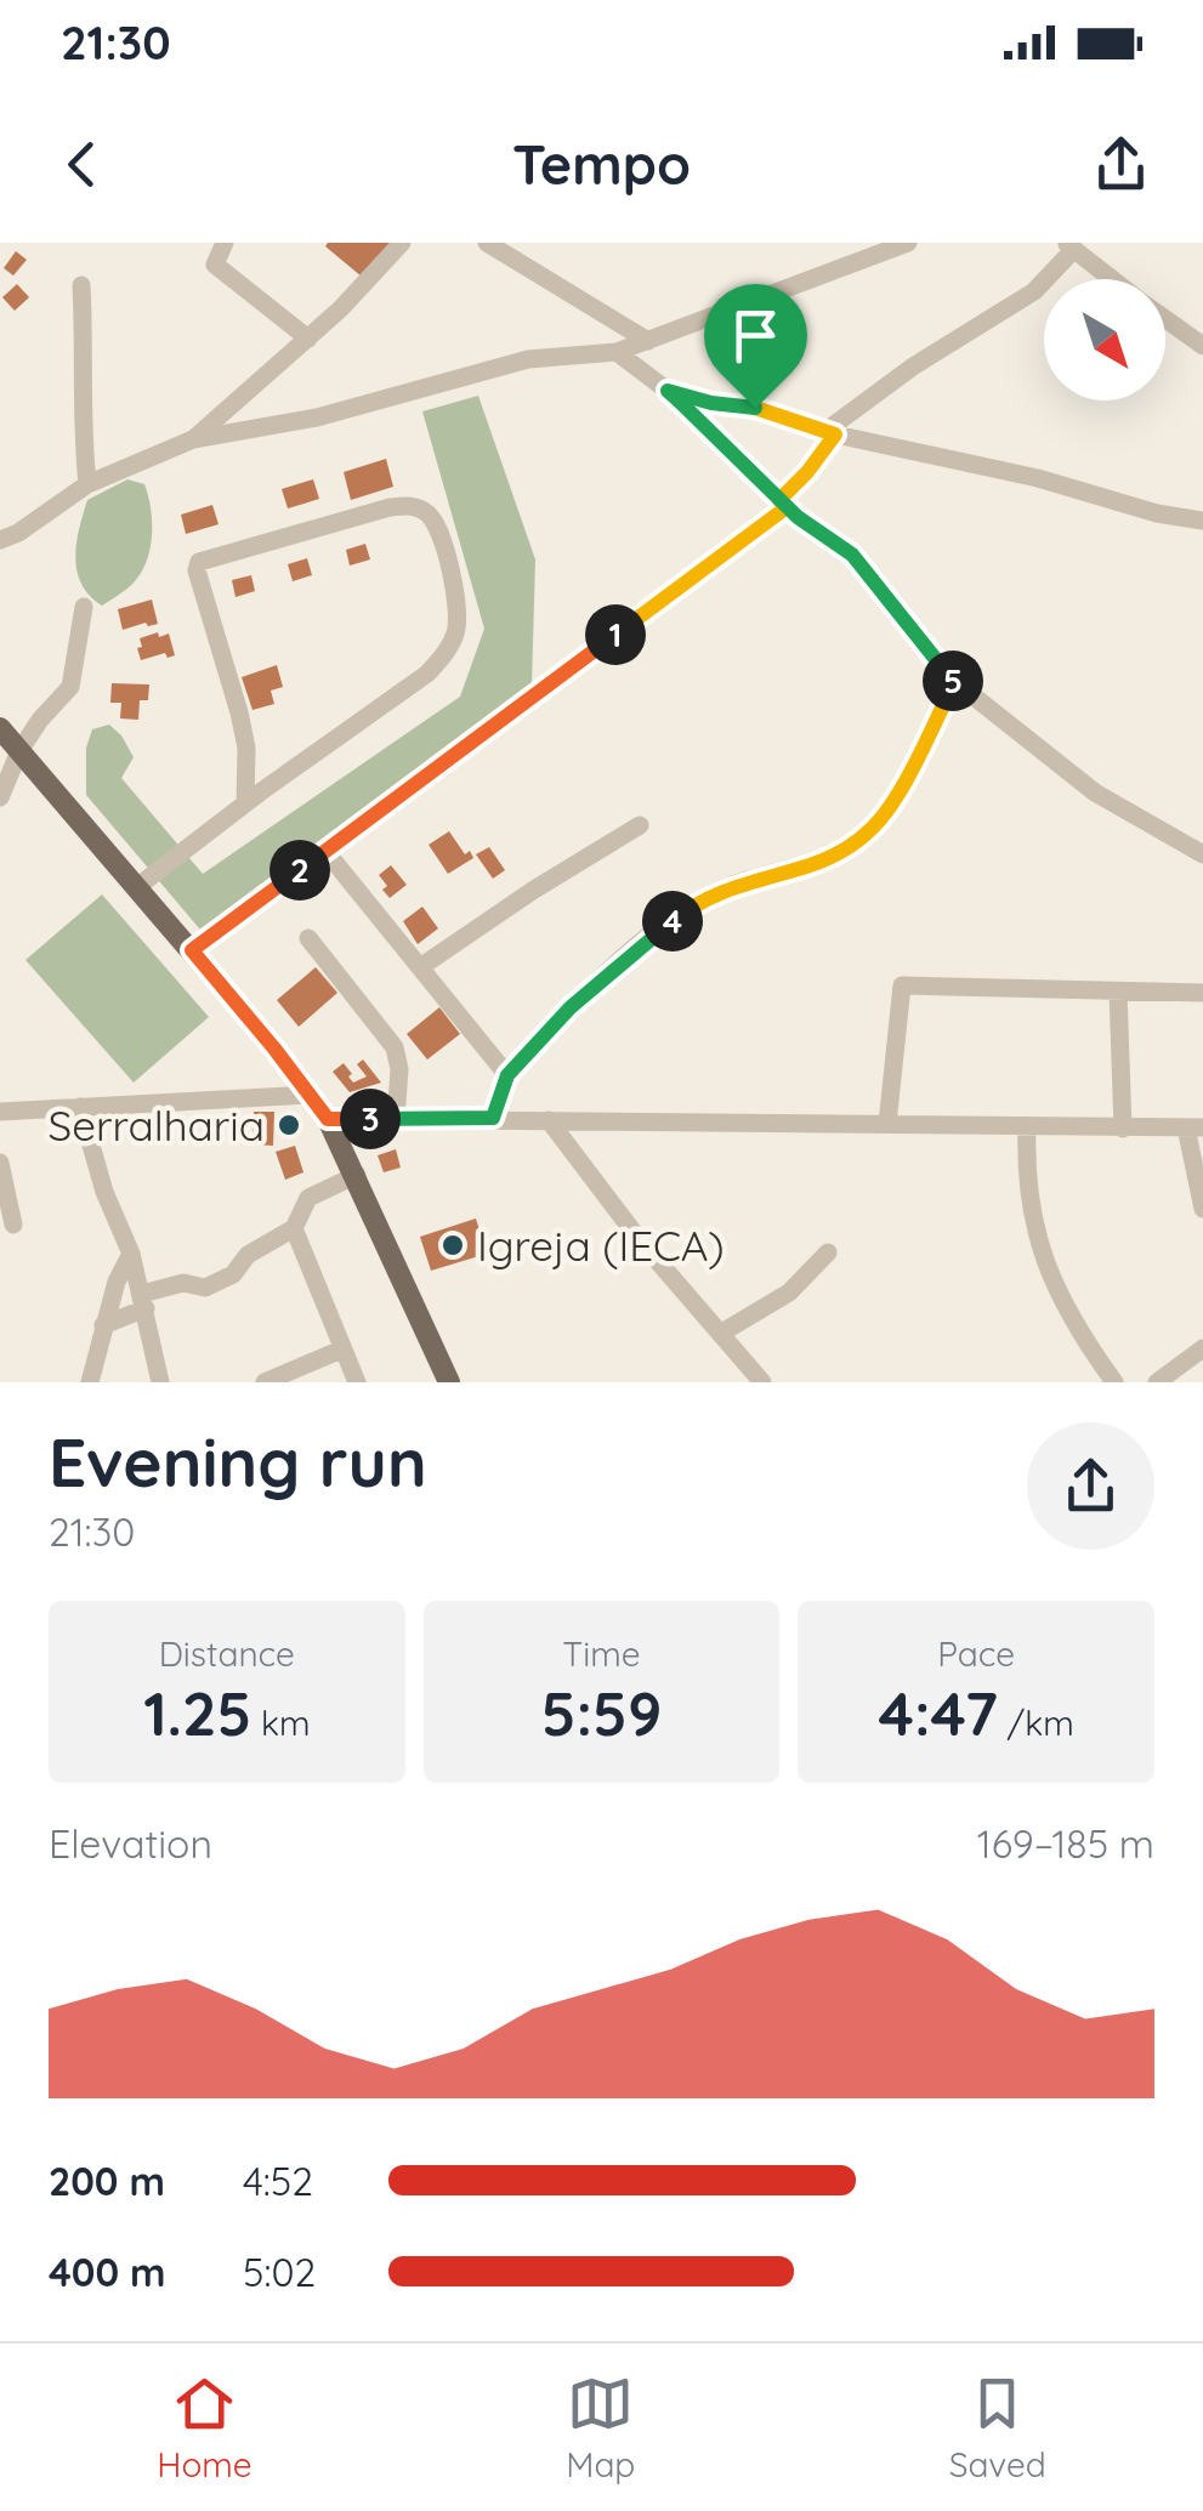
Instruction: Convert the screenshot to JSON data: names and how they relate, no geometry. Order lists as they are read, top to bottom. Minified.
{"places":["Serralharia","Igreja (IECA)"],"north":"bottom right","page":{"status":"21:30","header":"Tempo","pins":["1","5","2","4","3"],"heading":["Evening run","21:30"],"stats":[["Distance","1.25 km"],["Time","5:59"],["Pace","4:47 /km"]],"chart":["Elevation","169–185 m"],"list":[{"name":"200 m","note":"4:52"},{"name":"400 m","note":"5:02"}],"tabs":["Home","Map","Saved"]}}
